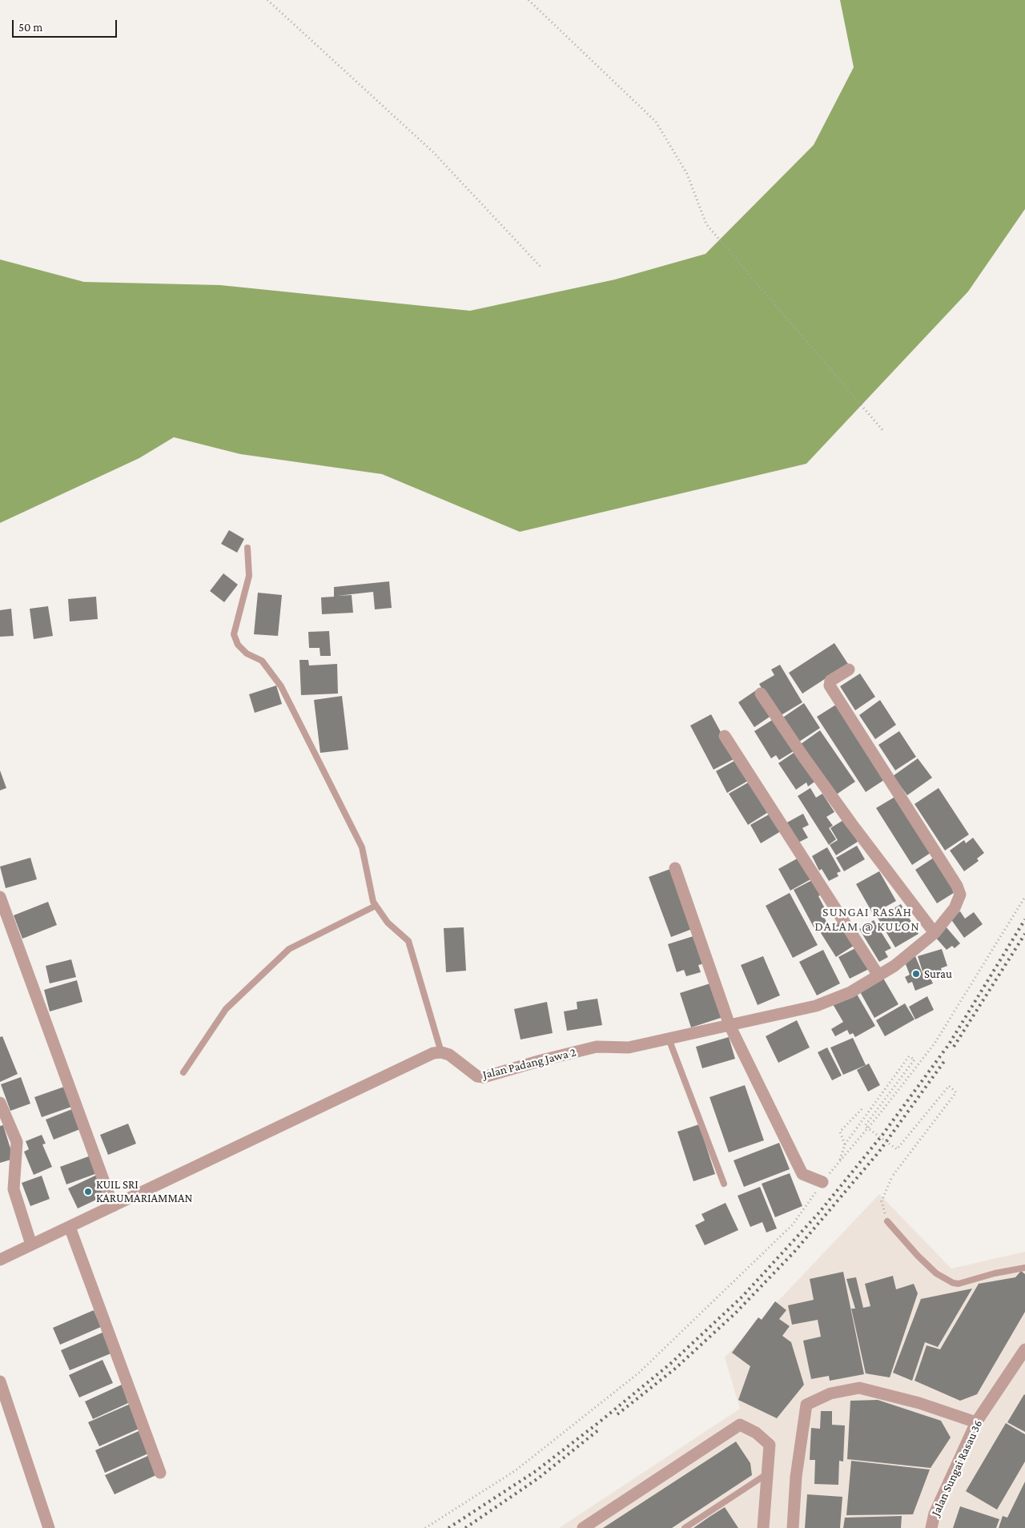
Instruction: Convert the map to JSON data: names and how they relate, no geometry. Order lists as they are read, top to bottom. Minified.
{"streets":{"street":["Jalan Padang Jawa 2","Jalan Sungai Rasau 36"]},"districts":["SUNGAI RASAH DALAM @ KULON"],"places":["Surau","KUIL SRI KARUMARIAMMAN"],"scale_bar":"50 m"}
